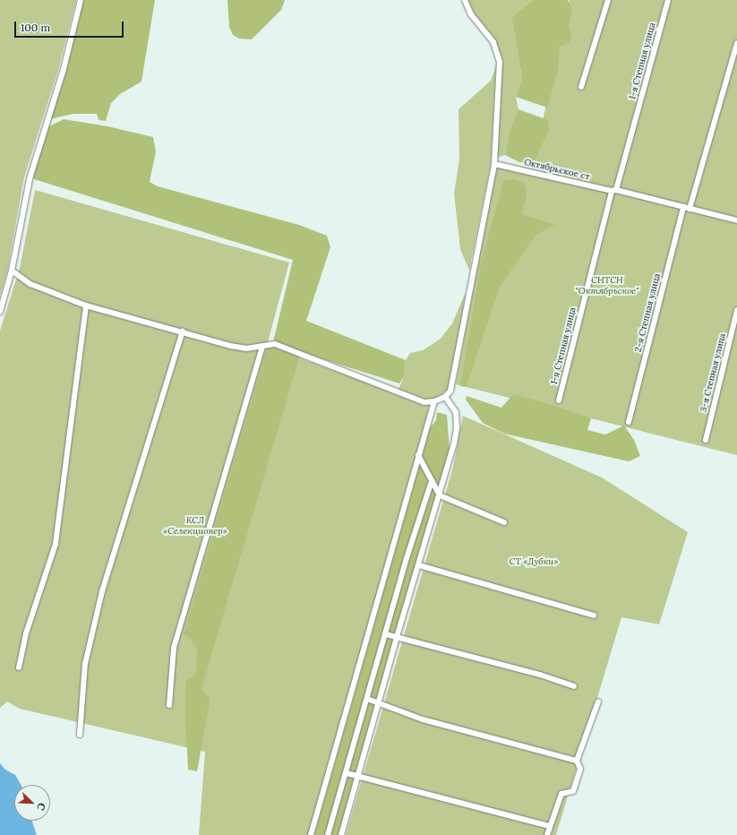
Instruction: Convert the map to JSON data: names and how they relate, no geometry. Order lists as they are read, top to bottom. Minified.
{"streets":{"street":["1-я Степная улица","Октябрьское ст","2-я Степная улица","3-я Степная улица"]},"crossings":[["1-я Степная улица","Октябрьское ст"],["Октябрьское ст","2-я Степная улица"]],"parks":["СНТСН \"Октябрьское\"","КСЛ «Селекционер»","СТ «Дубки»"],"scale_bar":"100 m","north":"bottom right"}
